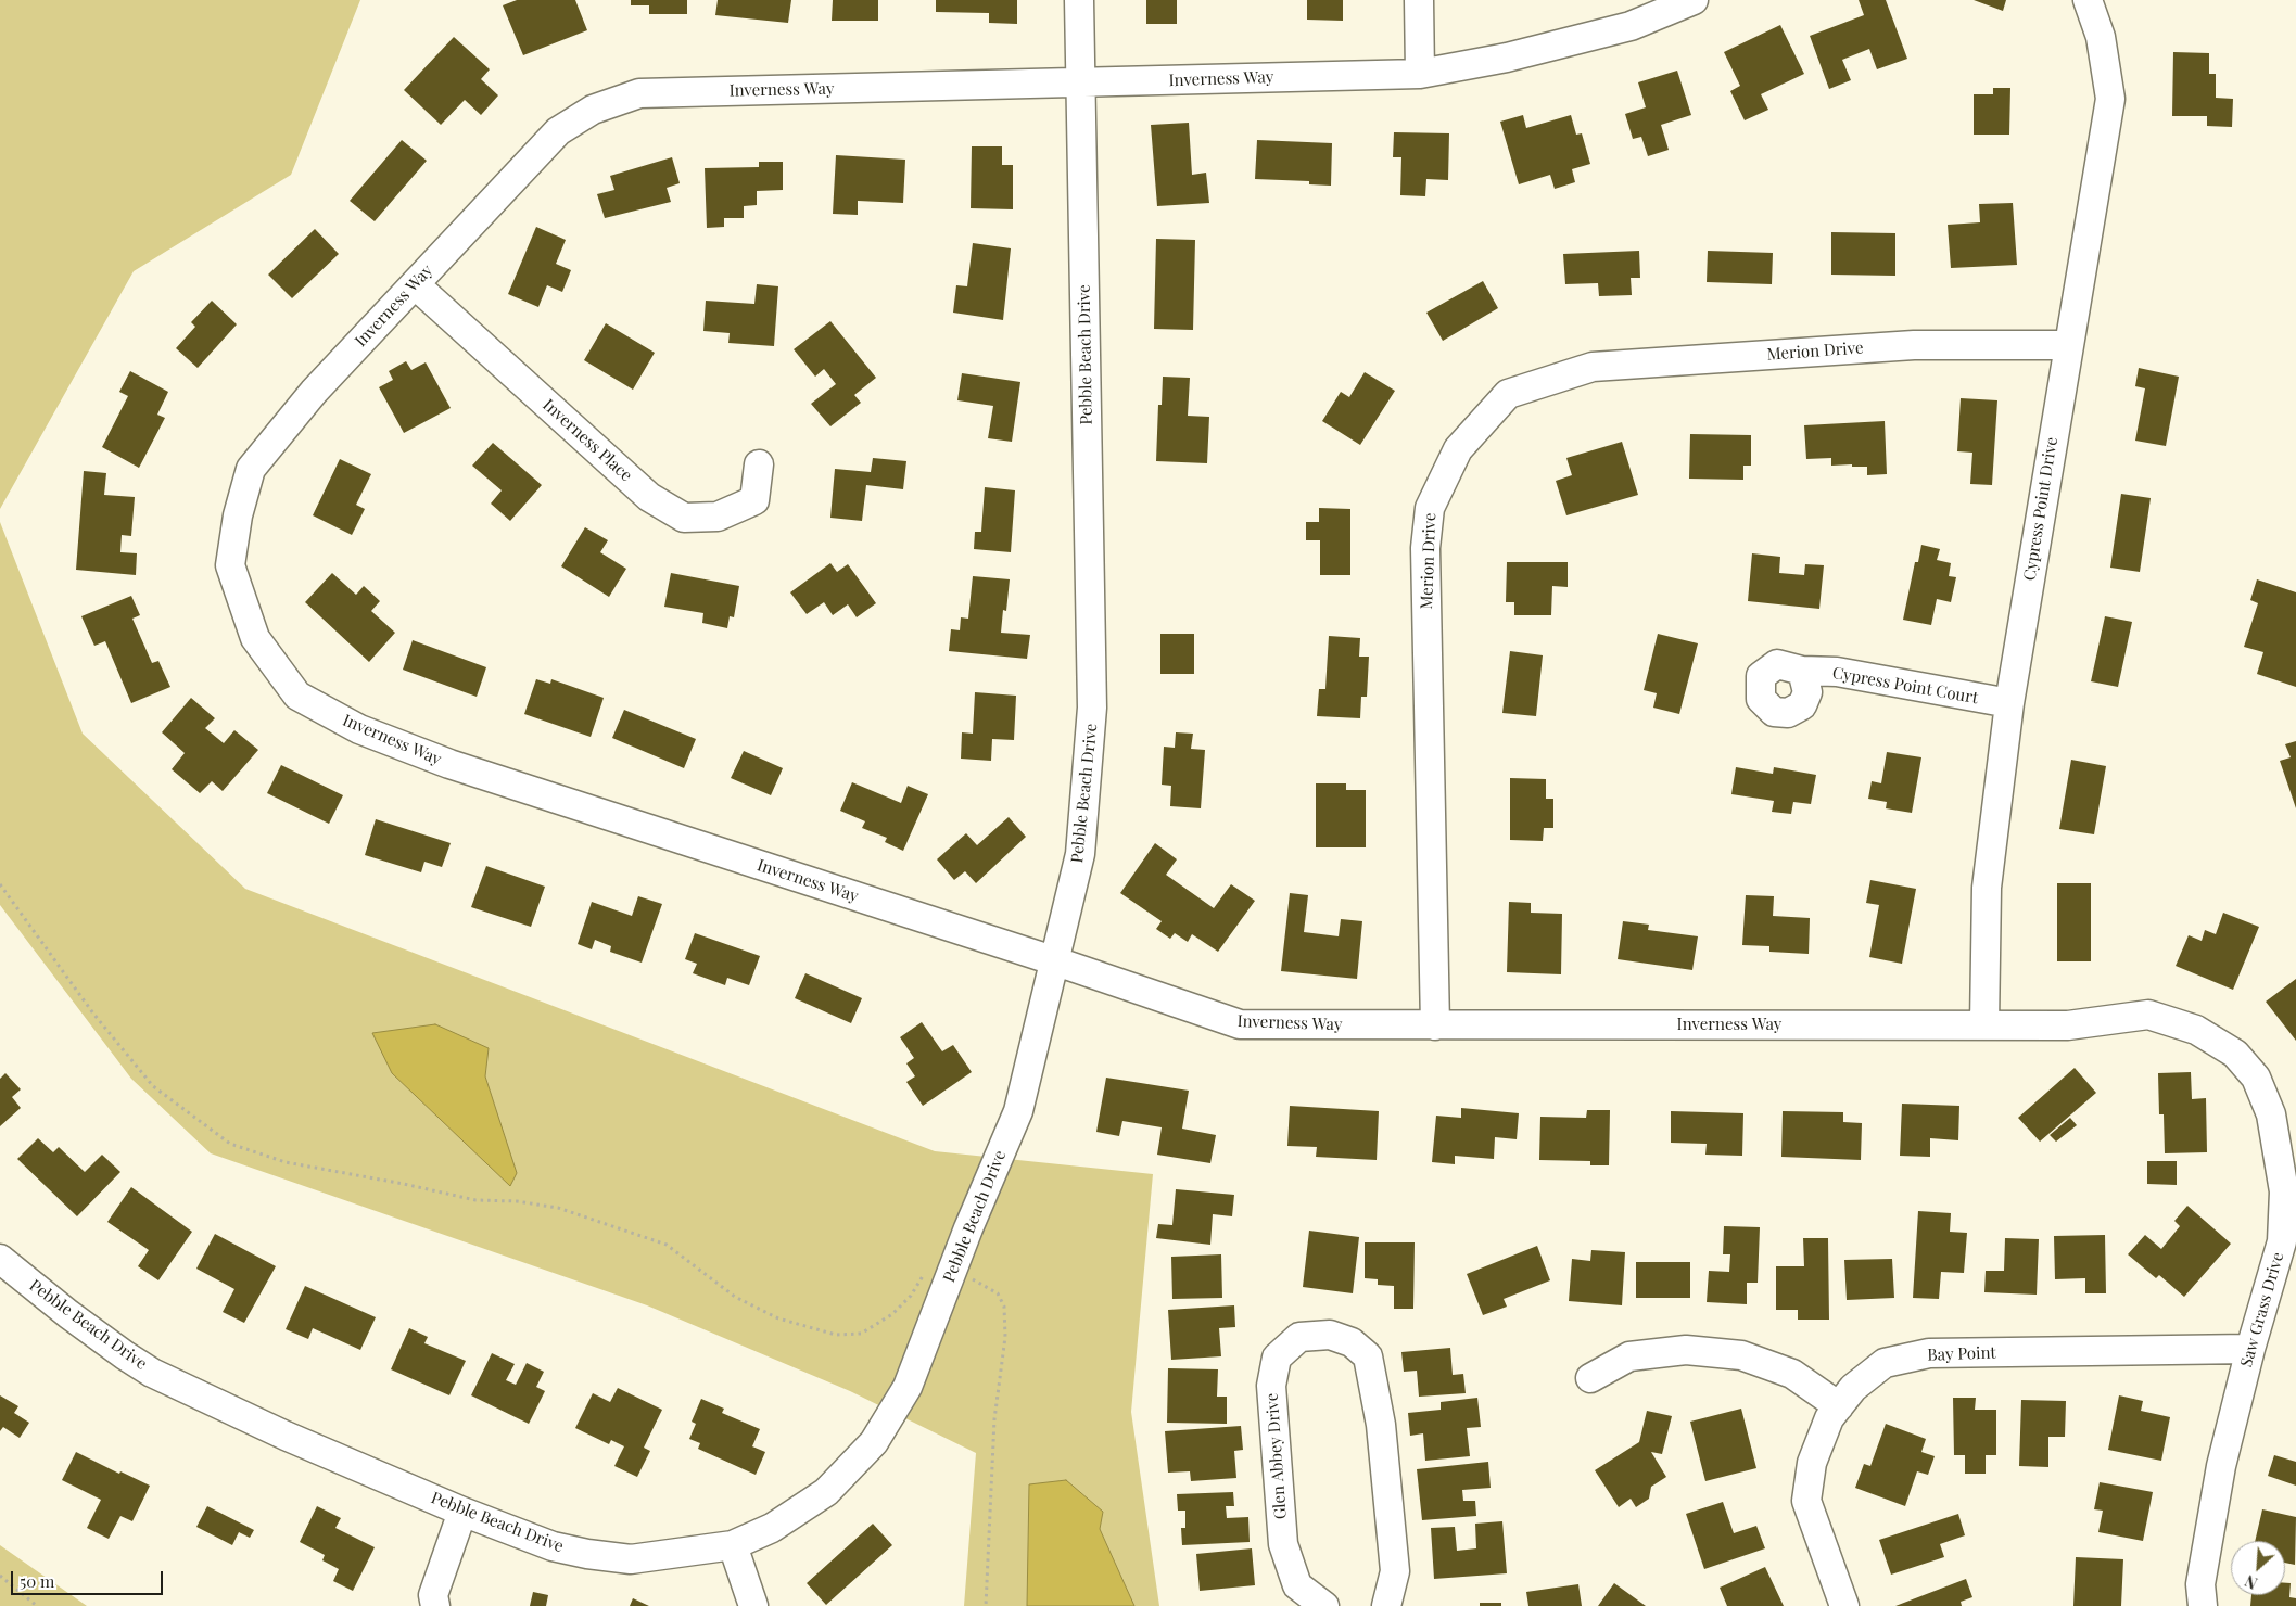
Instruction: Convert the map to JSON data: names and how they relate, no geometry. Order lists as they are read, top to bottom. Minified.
{"streets":{"street":["Inverness Way","Merion Drive","Pebble Beach Drive","Inverness Place","Cypress Point Drive","Cypress Point Court","Saw Grass Drive","Bay Point","Glen Abbey Drive"]},"crossings":[["Inverness Way","Merion Drive"],["Inverness Way","Pebble Beach Drive"],["Inverness Way","Inverness Place"],["Inverness Way","Cypress Point Drive"],["Inverness Way","Saw Grass Drive"],["Merion Drive","Cypress Point Drive"],["Cypress Point Drive","Cypress Point Court"],["Cypress Point Drive","Saw Grass Drive"],["Saw Grass Drive","Bay Point"]],"scale_bar":"50 m","north":"bottom left"}
